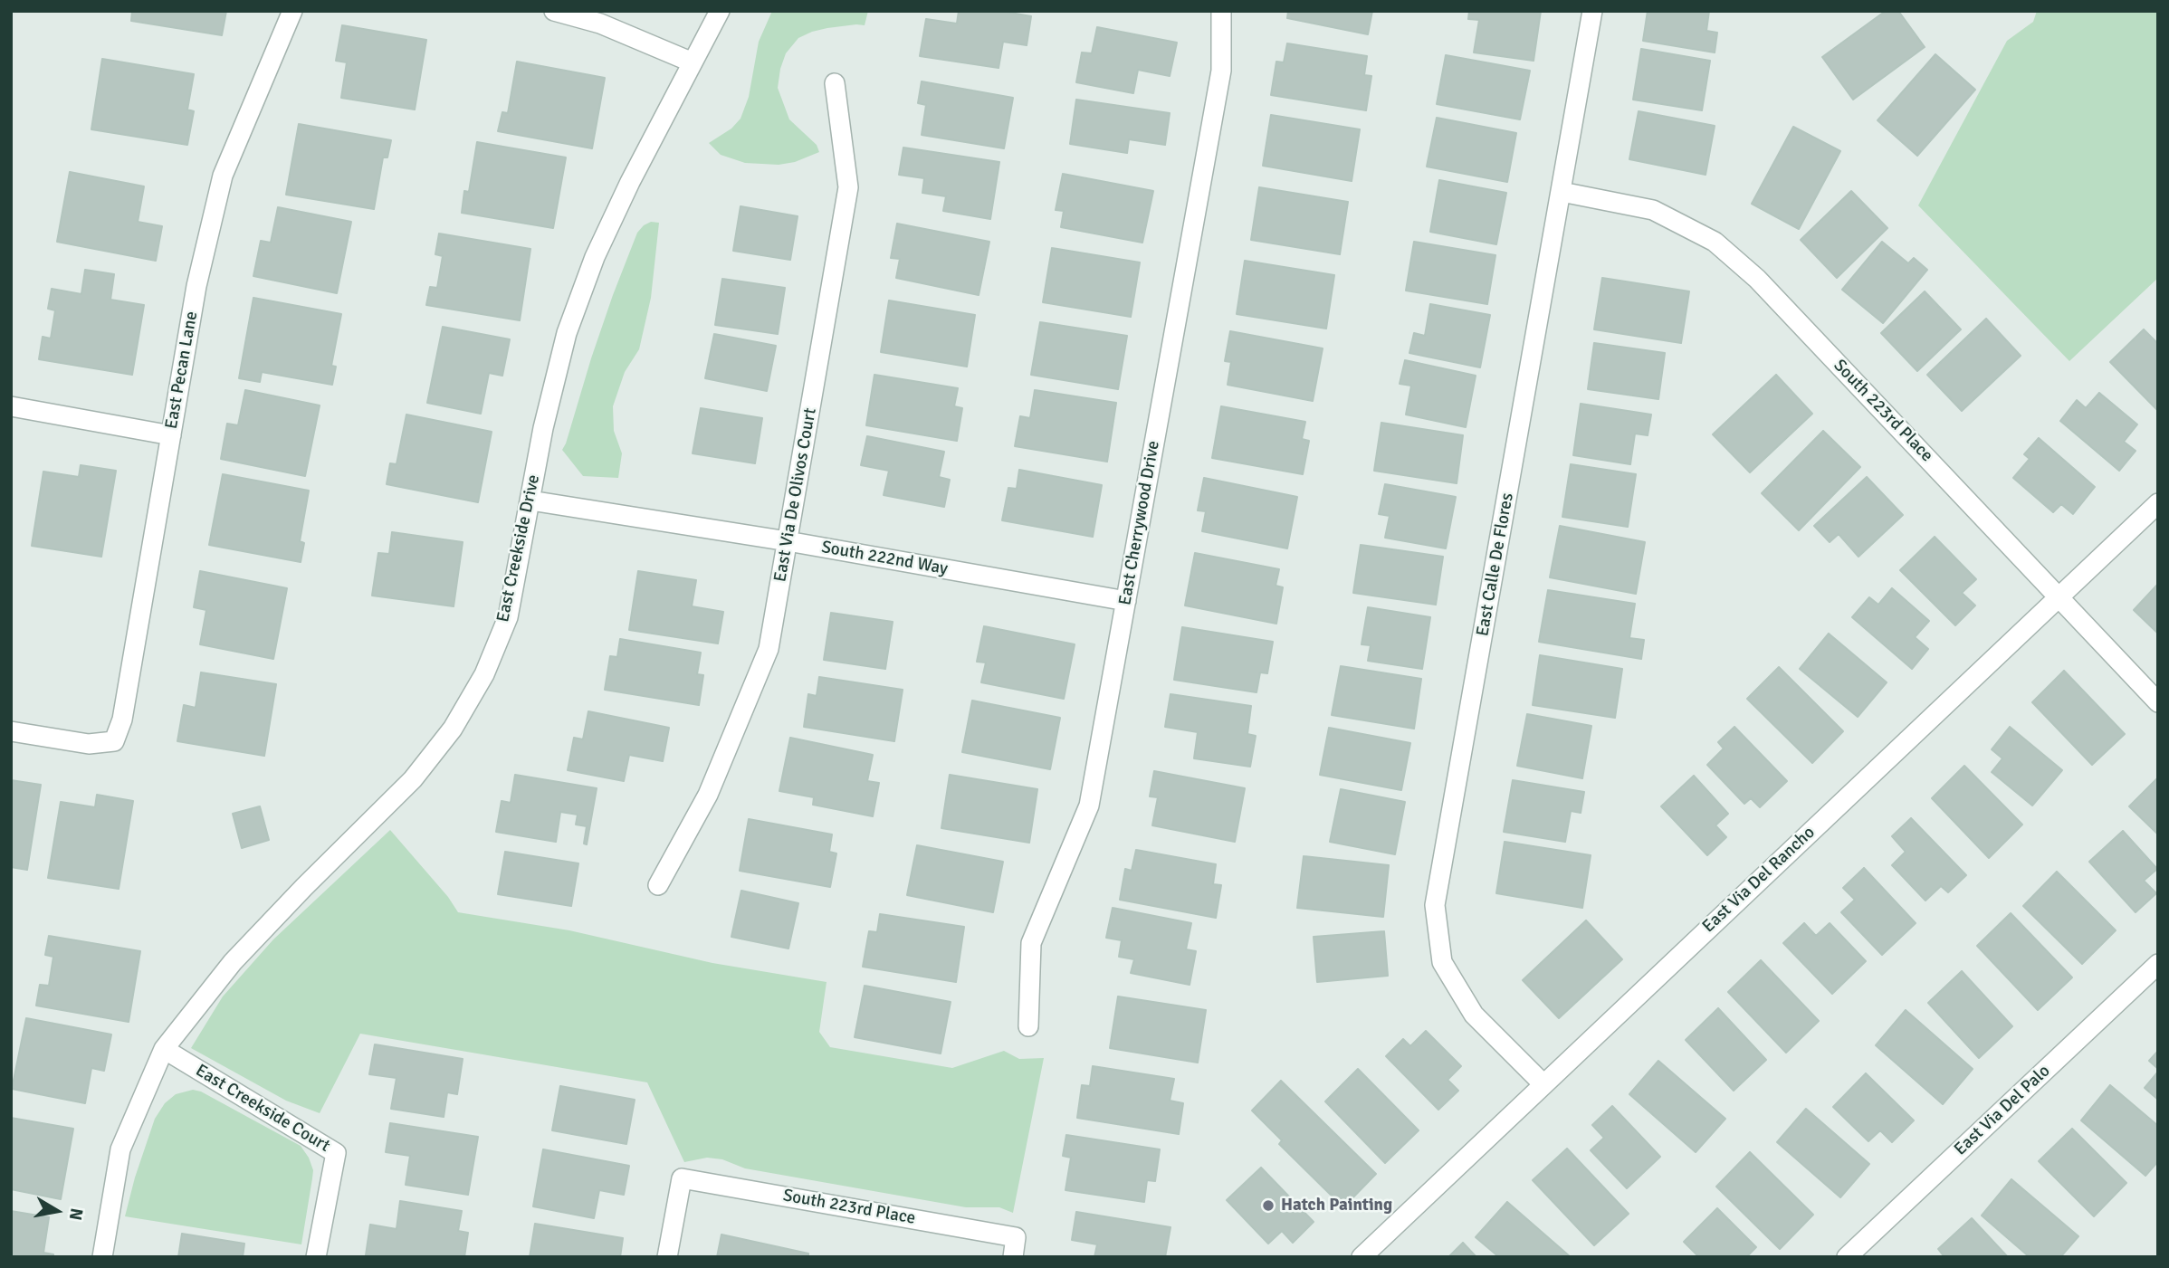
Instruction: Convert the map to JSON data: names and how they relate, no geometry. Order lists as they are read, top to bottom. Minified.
{"streets":{"street":["East Pecan Lane","South 223rd Place","East Via De Olivos Court","East Cherrywood Drive","East Creekside Drive","South 222nd Way","East Calle De Flores","East Via Del Rancho","East Creekside Court","East Via Del Palo"]},"crossings":[["South 223rd Place","East Calle De Flores"],["South 223rd Place","East Via Del Rancho"],["East Via De Olivos Court","South 222nd Way"],["East Cherrywood Drive","South 222nd Way"],["East Creekside Drive","South 222nd Way"],["East Creekside Drive","East Creekside Court"],["East Calle De Flores","East Via Del Rancho"]],"places":["Hatch Painting"],"north":"right"}
